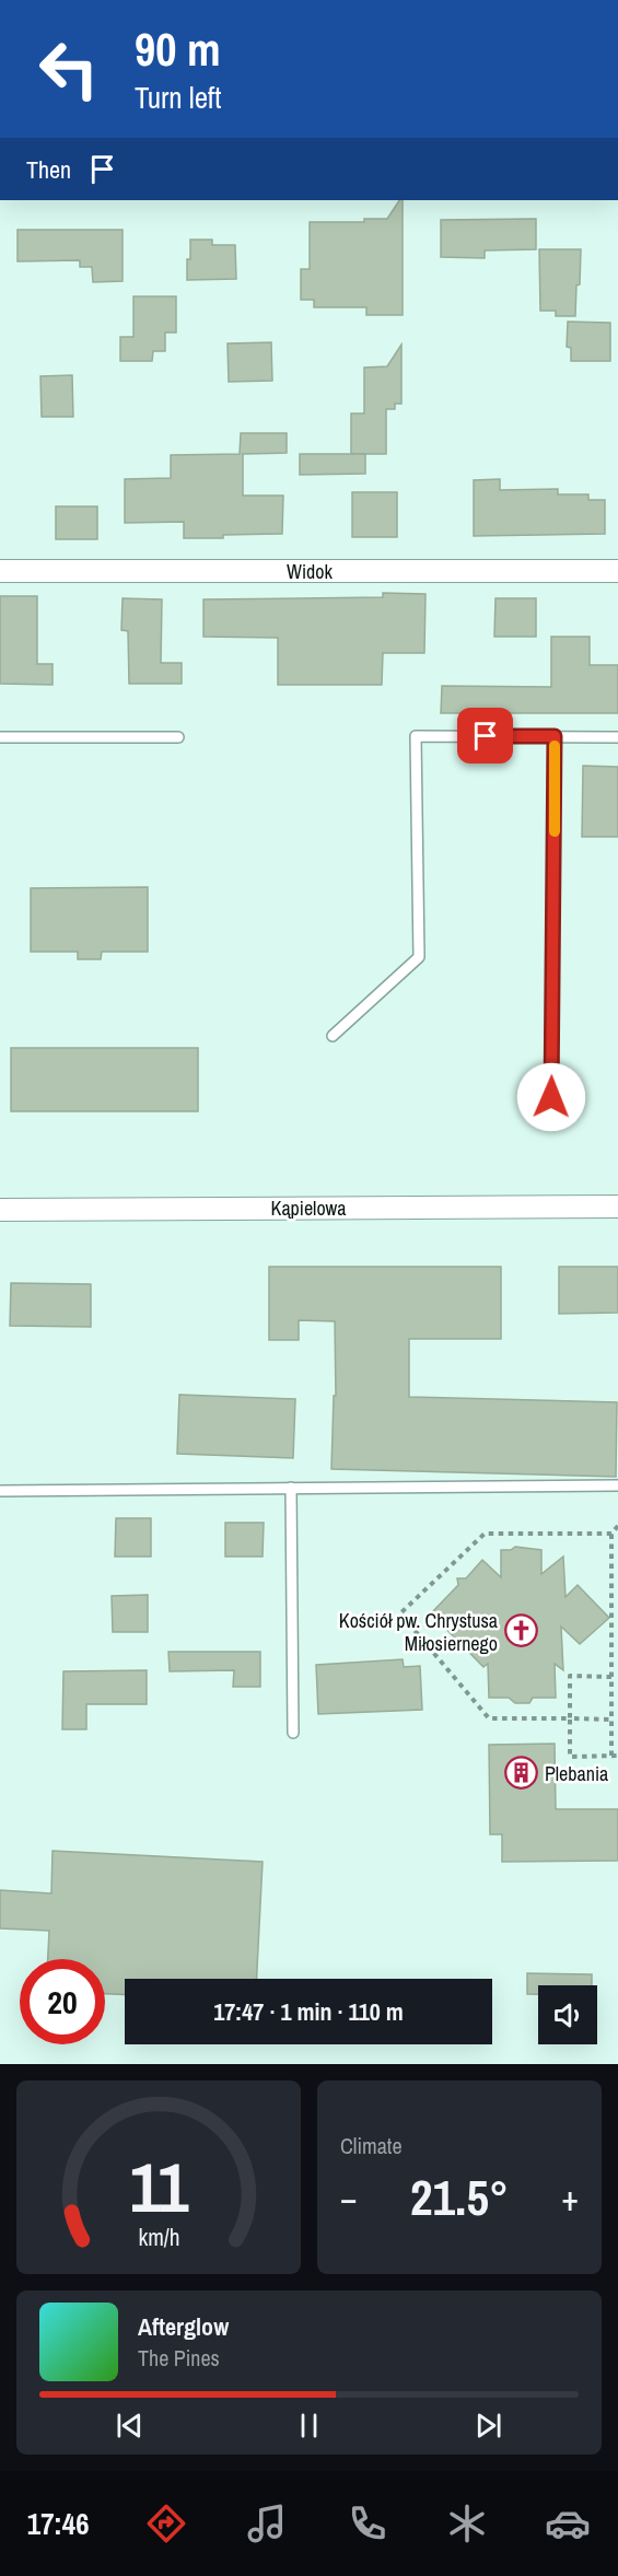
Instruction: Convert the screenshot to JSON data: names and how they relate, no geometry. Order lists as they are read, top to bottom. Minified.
{"streets":{"street":["Widok","Kąpielowa"]},"places":{"church":["Kościół pw. Chrystusa Miłosiernego"],"building":["Plebania"]},"page":{"turn":["90 m","Turn left"],"then":"Then","limit":"20","trip":"17:47 · 1 min · 110 m","tile":"Climate","heat":["−","21.5°","+"],"song":["Afterglow","The Pines"],"tabs":"17:46","gauge":["11","km/h"]}}
